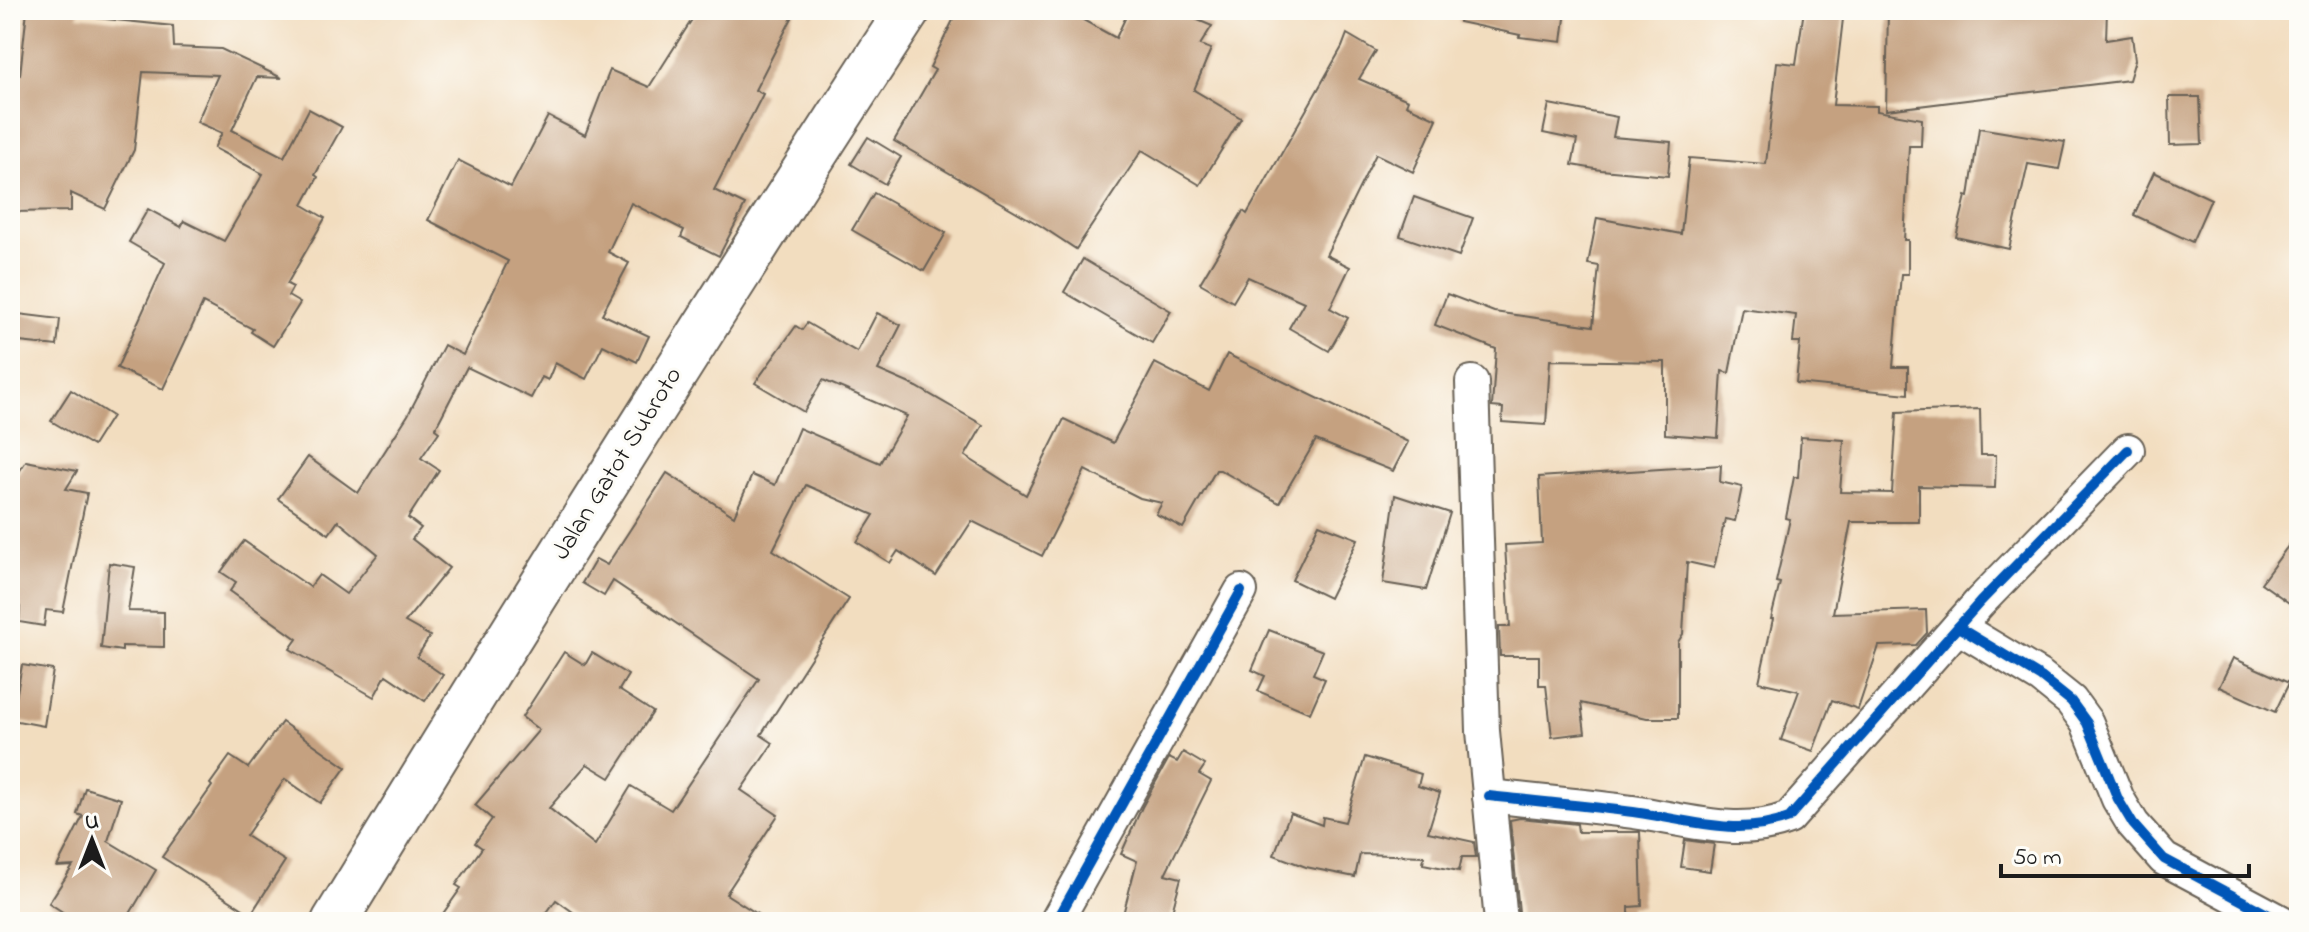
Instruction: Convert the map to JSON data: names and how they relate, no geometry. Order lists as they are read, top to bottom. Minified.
{"streets":{"highway":["Jalan Gatot Subroto"]},"scale_bar":"50 m","north":"top"}
